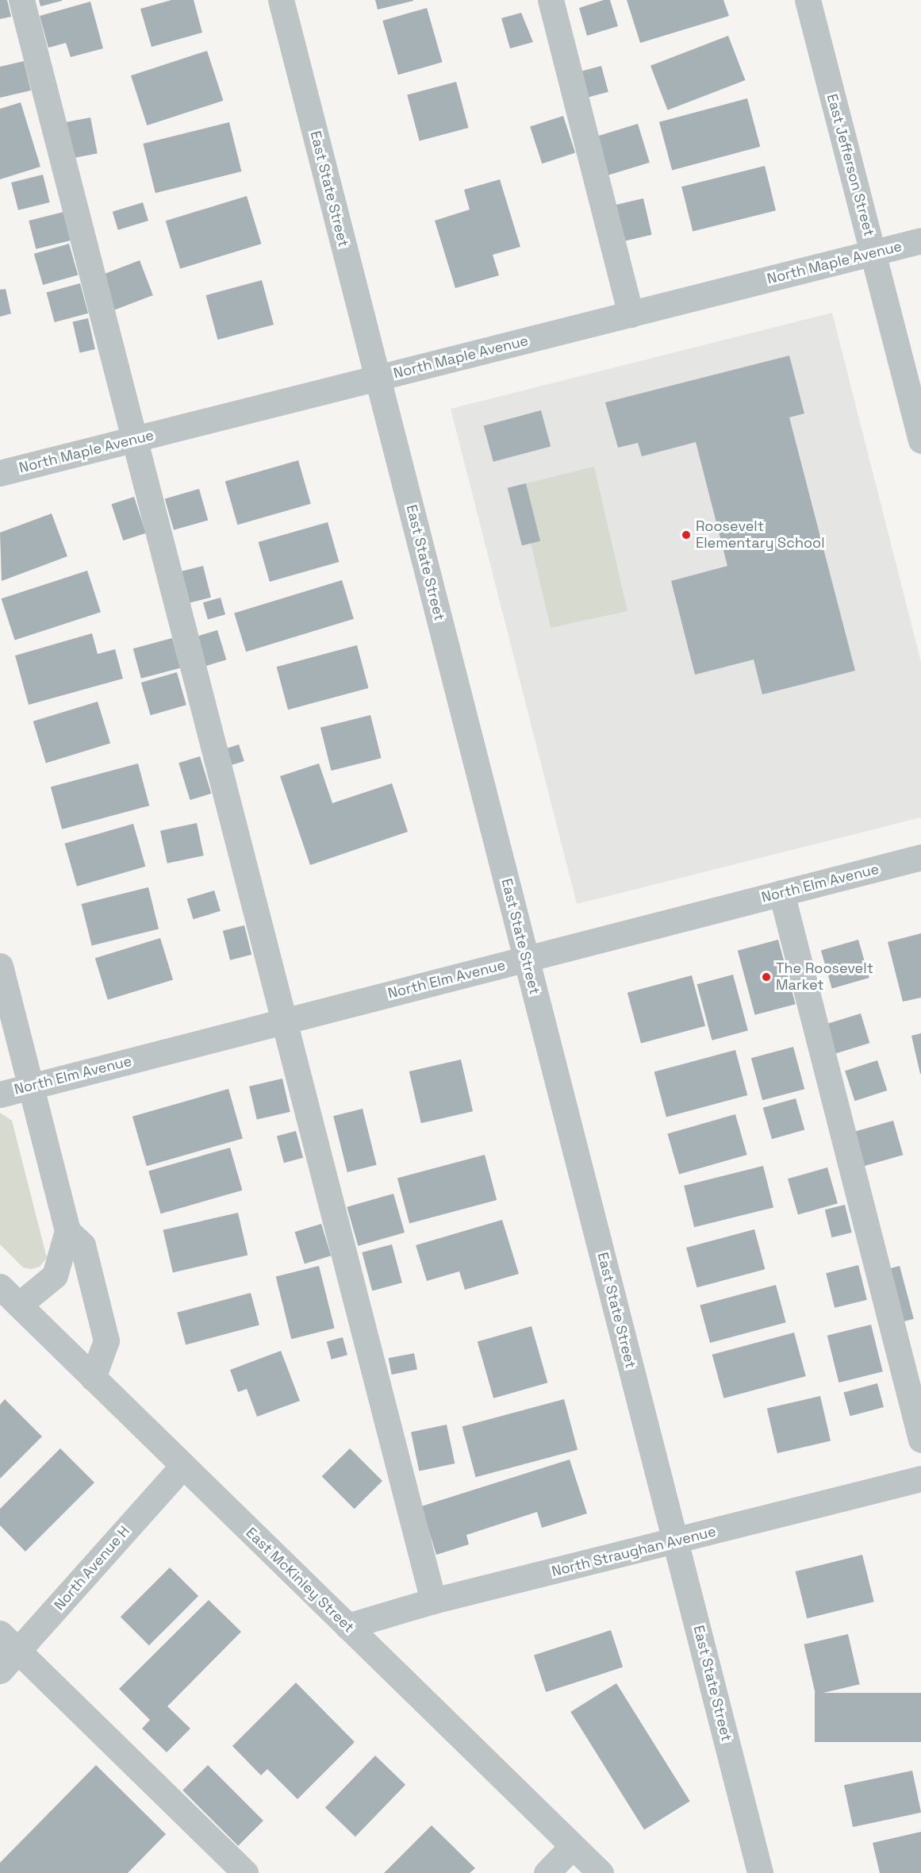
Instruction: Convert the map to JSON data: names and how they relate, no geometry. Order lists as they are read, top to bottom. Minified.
{"streets":{"street":["East Jefferson Street","East State Street","North Maple Avenue","North Elm Avenue","North Straughan Avenue","North Avenue H","East McKinley Street"]},"crossings":[["East Jefferson Street","North Maple Avenue"],["East State Street","North Maple Avenue"],["East State Street","North Elm Avenue"],["East State Street","North Straughan Avenue"],["North Straughan Avenue","East McKinley Street"],["North Avenue H","East McKinley Street"]],"places":["Roosevelt Elementary School","The Roosevelt Market"]}
